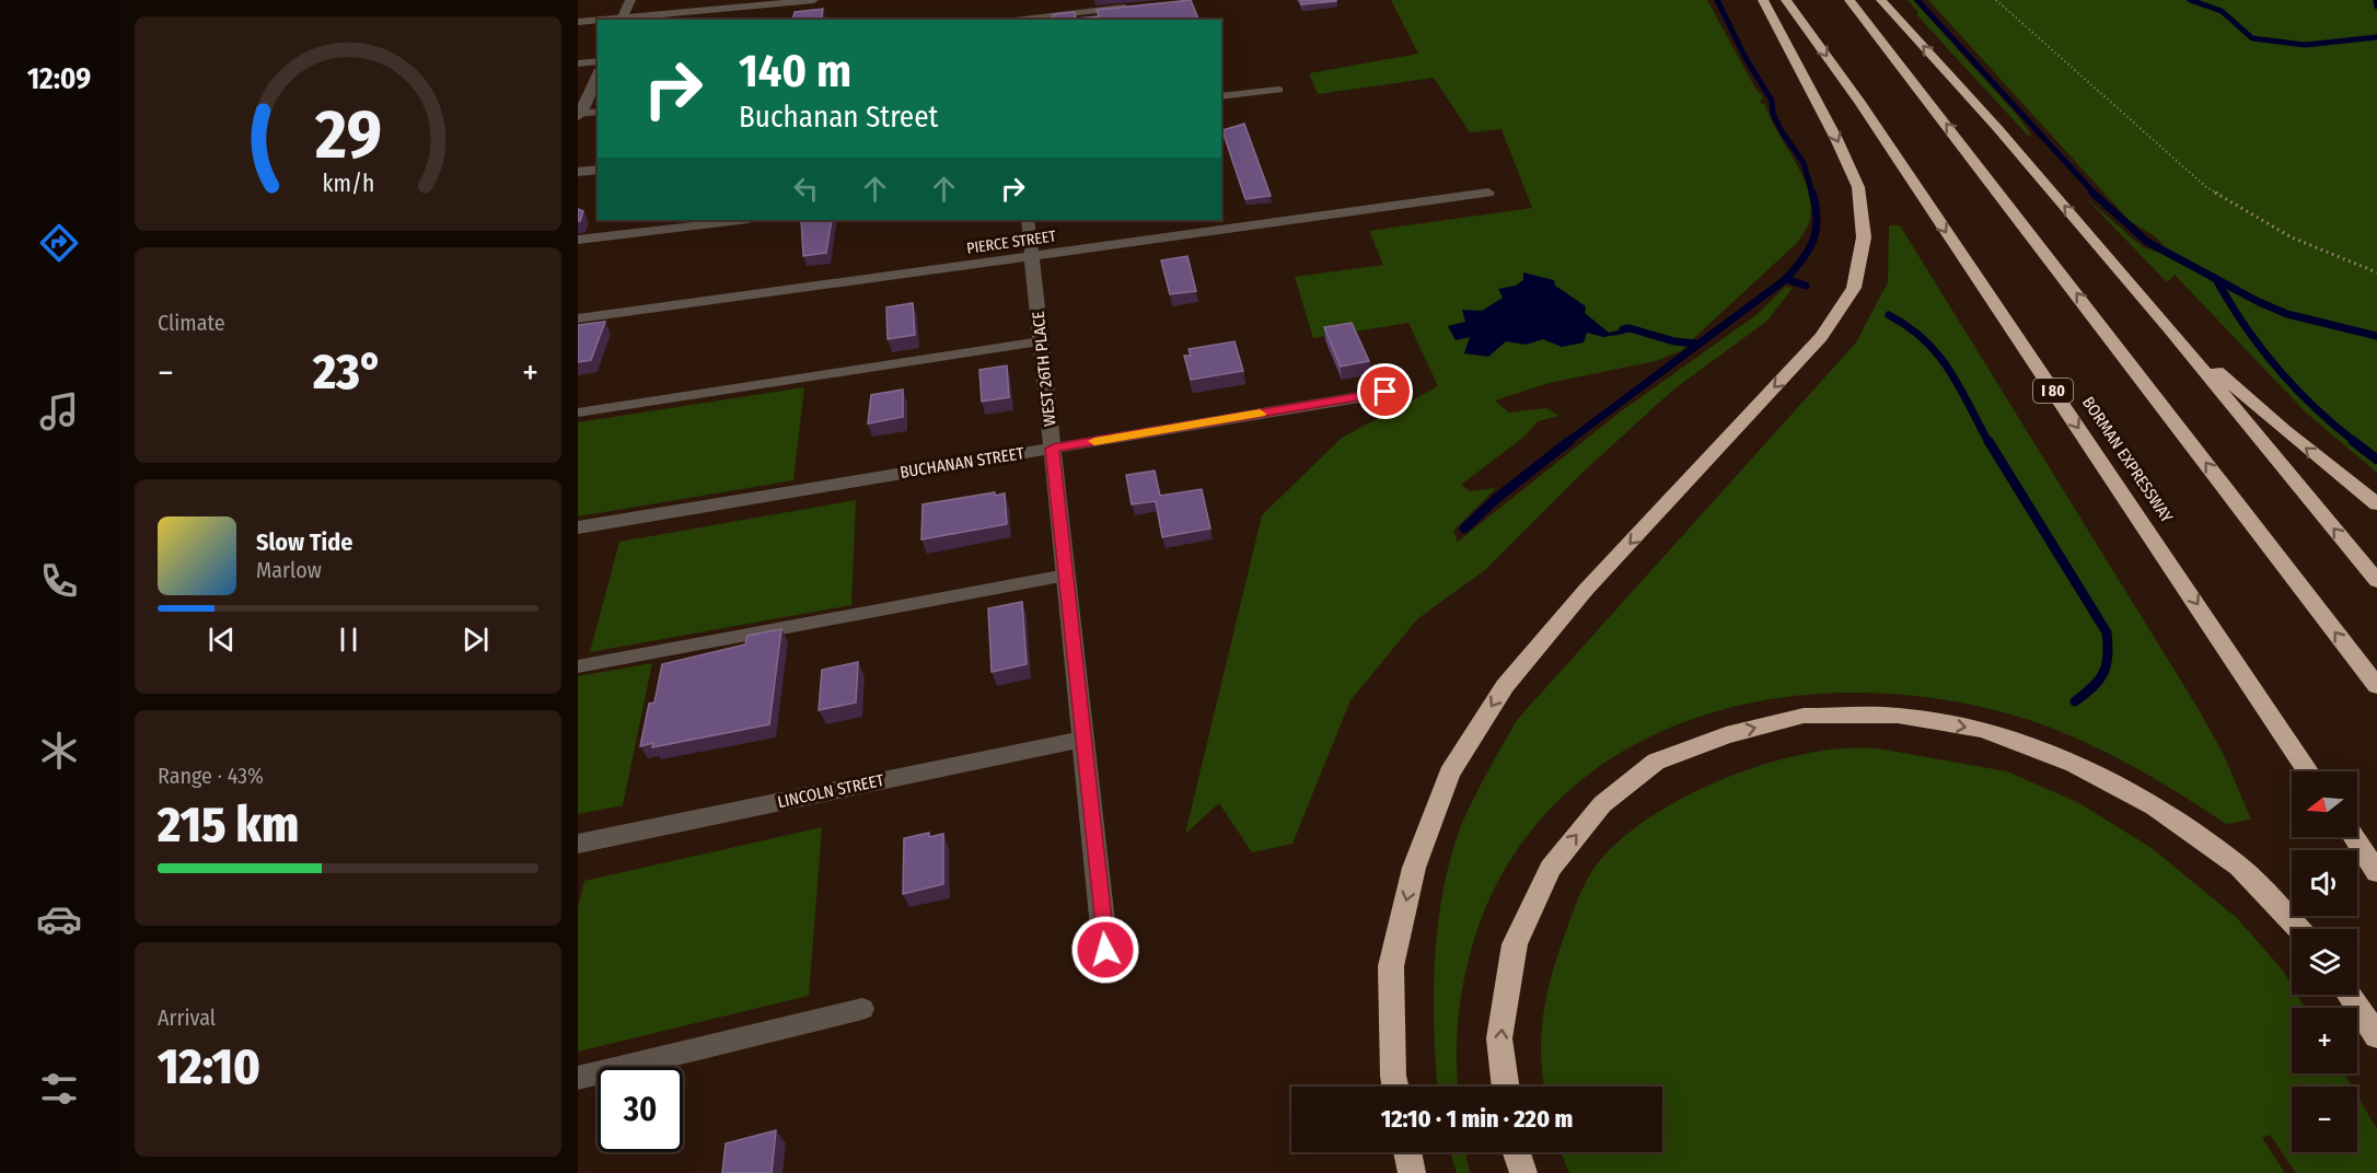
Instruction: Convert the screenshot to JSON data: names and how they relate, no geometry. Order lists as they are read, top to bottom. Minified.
{"streets":{"highway":["I 80","BORMAN EXPRESSWAY"],"street":["PIERCE STREET","WEST 26TH PLACE","BUCHANAN STREET","LINCOLN STREET"]},"crossings":[["PIERCE STREET","WEST 26TH PLACE"],["WEST 26TH PLACE","BUCHANAN STREET"],["WEST 26TH PLACE","LINCOLN STREET"]],"north":"left","page":{"tabs":"12:09","turn":["140 m","Buchanan Street"],"tile":["Climate",["Range · 43%","215 km"],["Arrival","12:10"]],"heat":["−","23°","+"],"song":["Slow Tide","Marlow"],"map_buttons":["+","−"],"limit":"30","trip":"12:10 · 1 min · 220 m","gauge":["29","km/h"]}}
